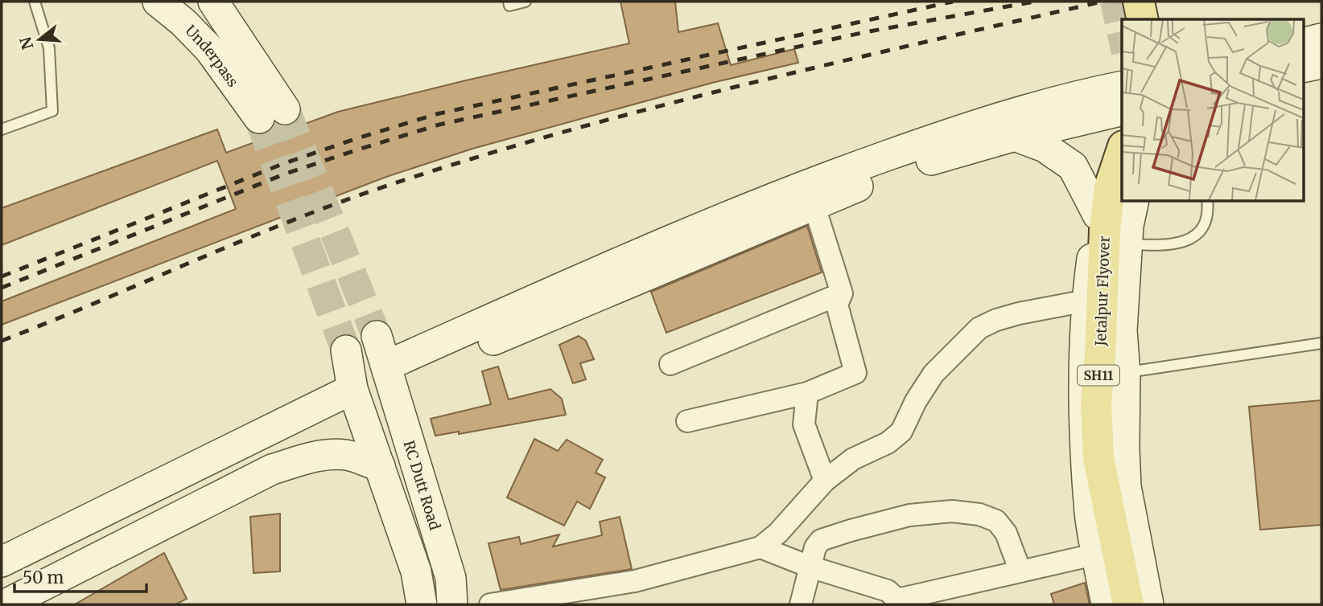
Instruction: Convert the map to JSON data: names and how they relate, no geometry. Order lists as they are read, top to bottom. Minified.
{"streets":{"main road":["Underpass","Jetalpur Flyover","SH11","RC Dutt Road"]},"scale_bar":"50 m","north":"left"}
